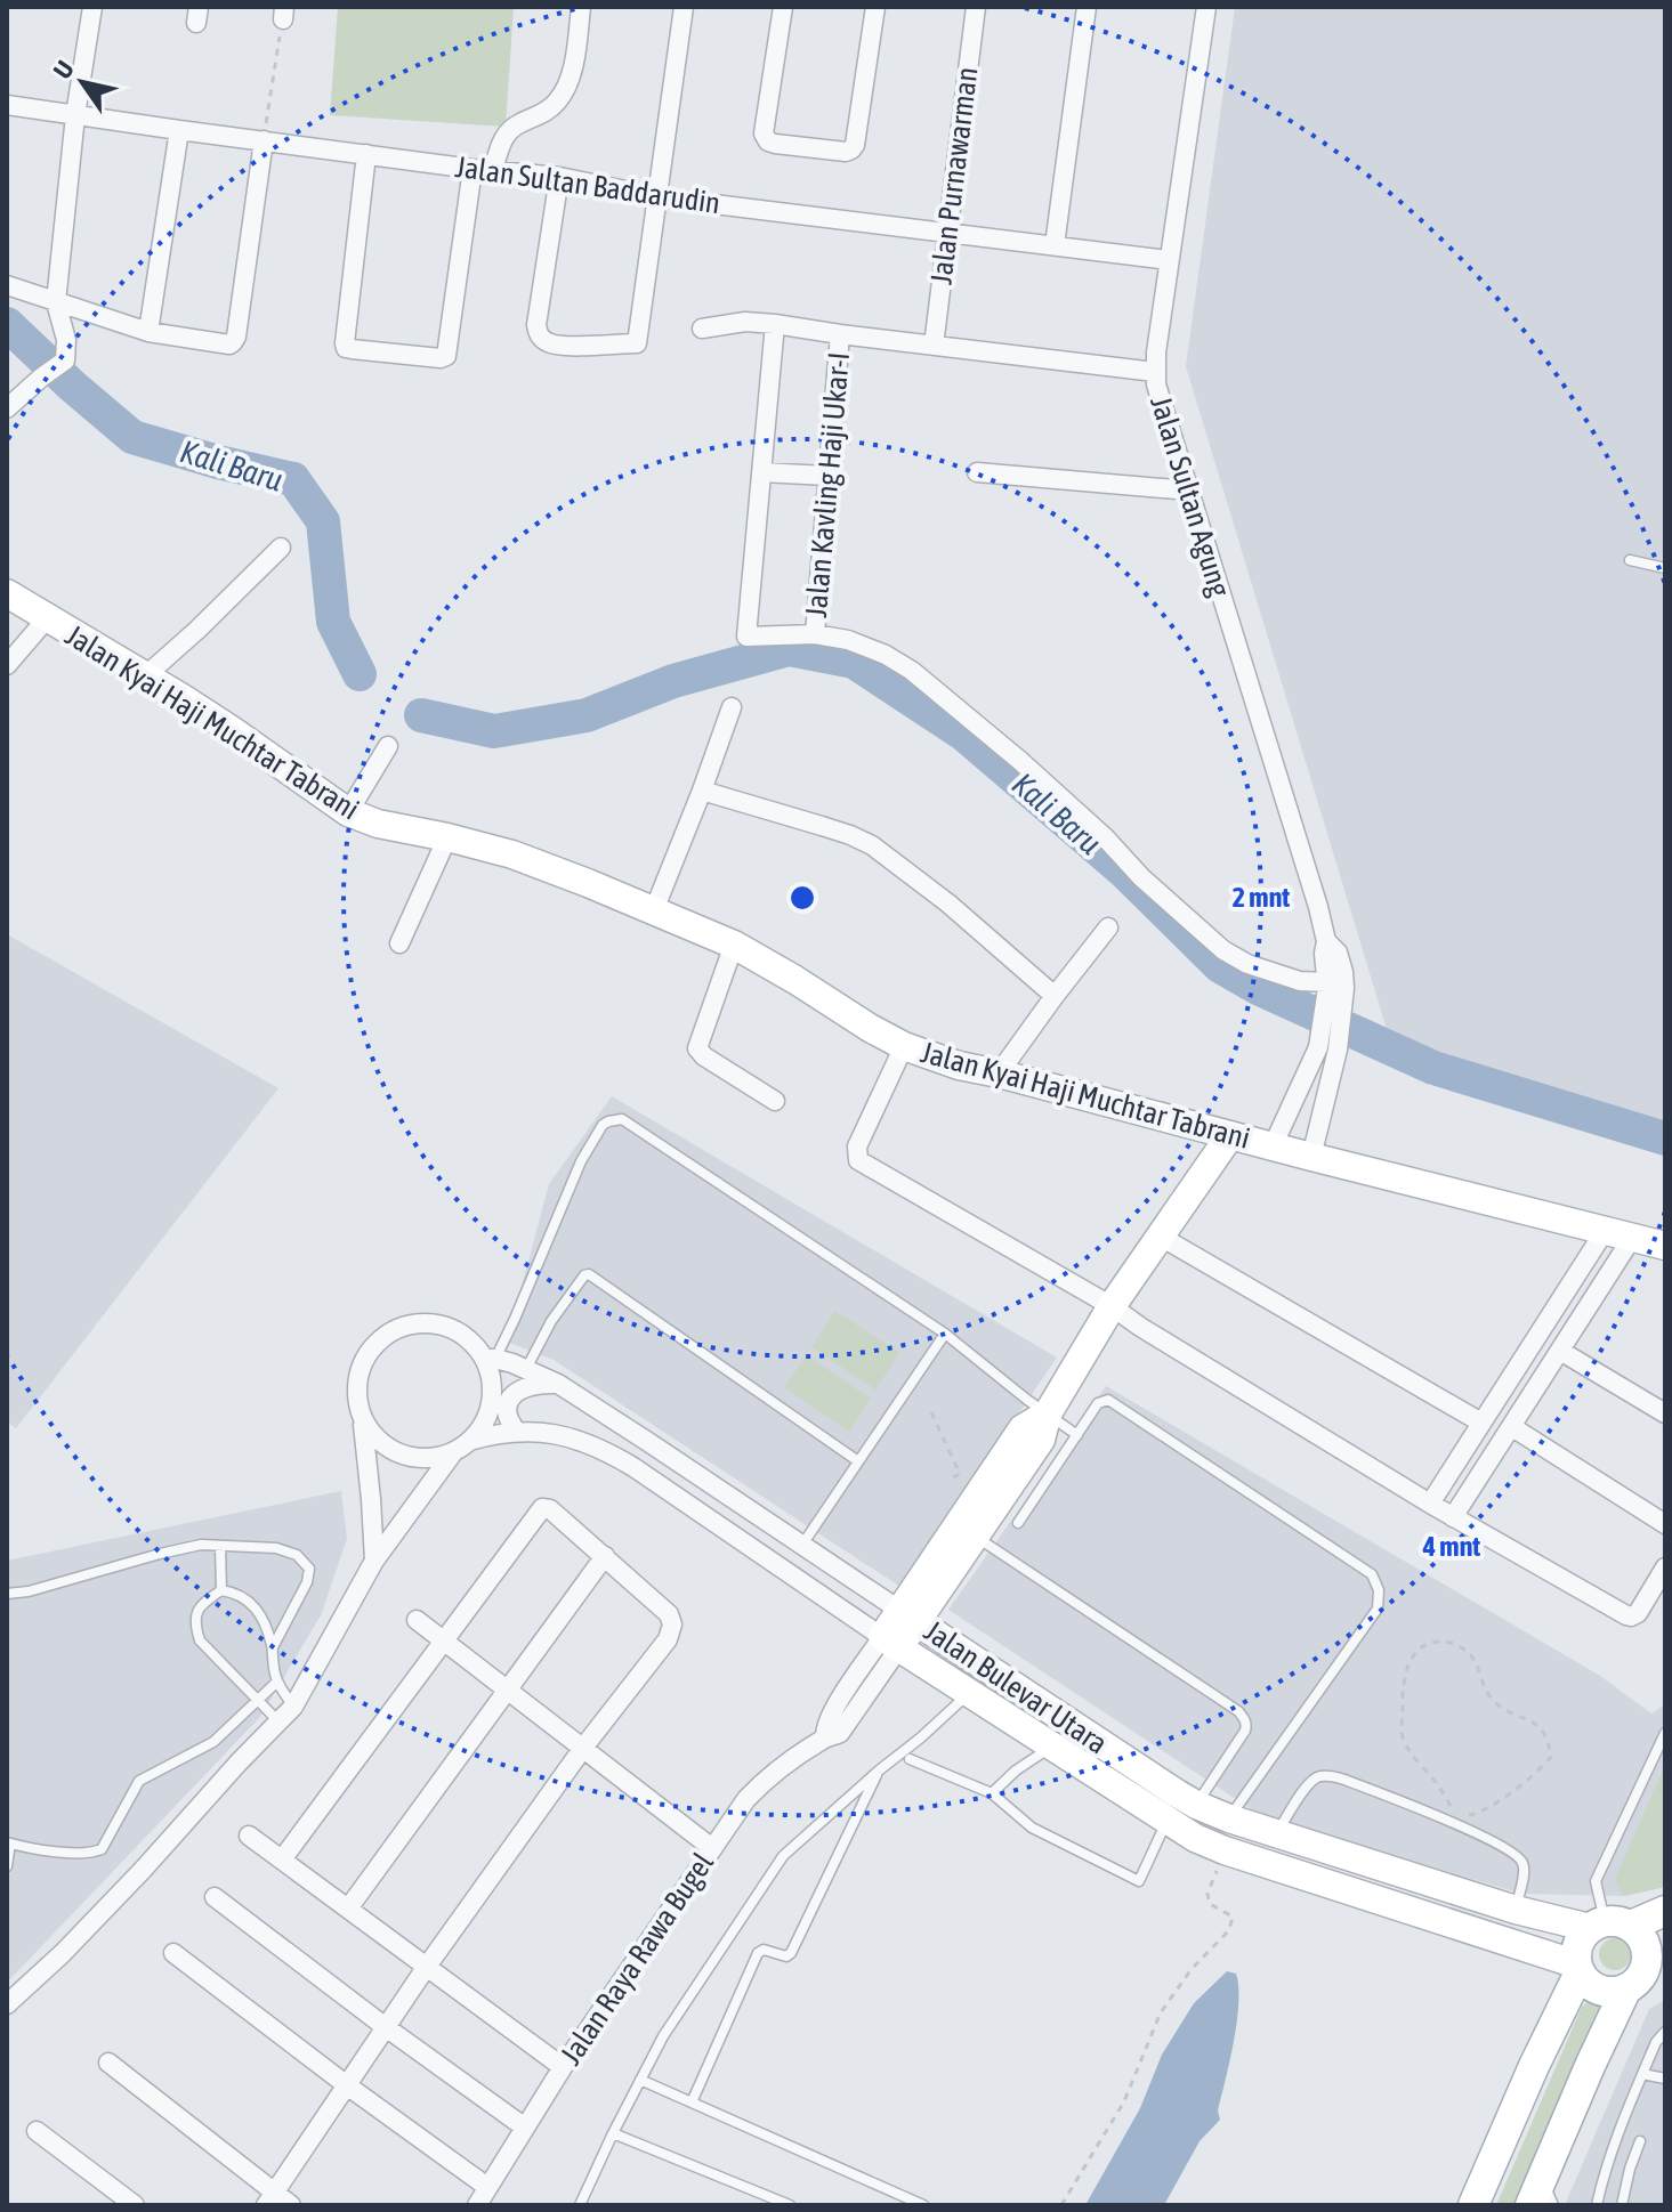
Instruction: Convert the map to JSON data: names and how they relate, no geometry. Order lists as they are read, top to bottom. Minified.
{"streets":{"street":["Jalan Purnawarman","Jalan Sultan Baddarudin","Jalan Kavling Haji Ukar-I","Jalan Sultan Agung","Jalan Kyai Haji Muchtar Tabrani","Jalan Bulevar Utara","Jalan Raya Rawa Bugel"]},"crossings":[["Jalan Purnawarman","Jalan Sultan Baddarudin"],["Jalan Sultan Baddarudin","Jalan Sultan Agung"],["Jalan Bulevar Utara","Jalan Raya Rawa Bugel"]],"water":["Kali Baru"],"north":"top left","rings":["2 mnt","4 mnt"]}
